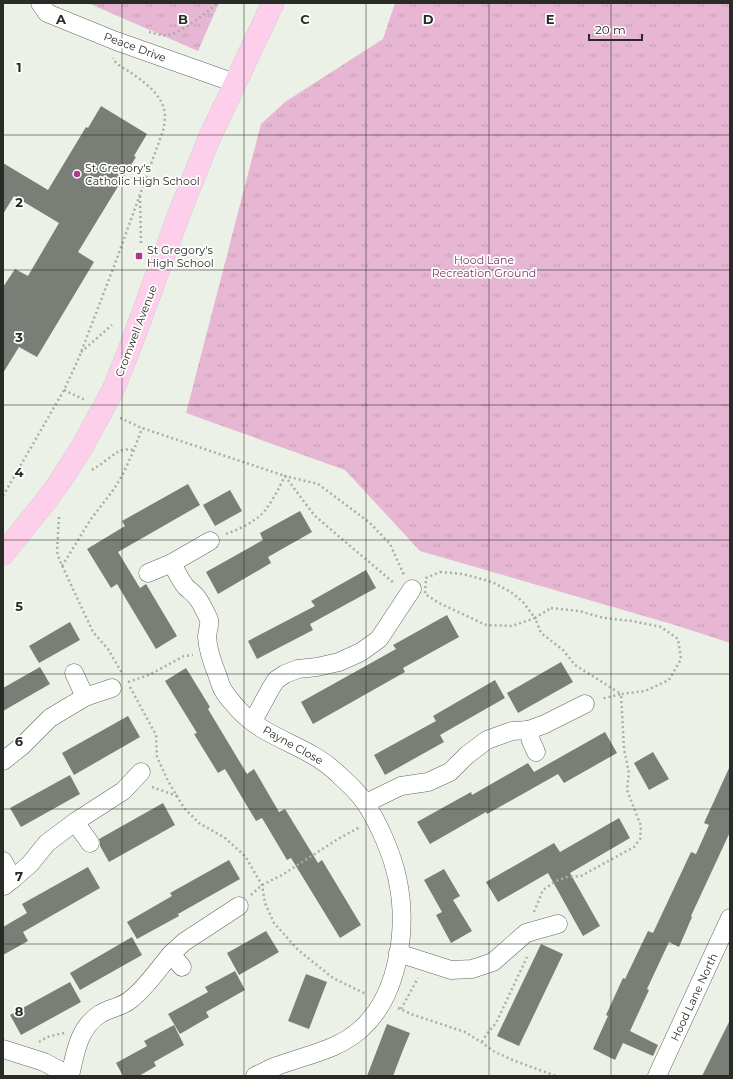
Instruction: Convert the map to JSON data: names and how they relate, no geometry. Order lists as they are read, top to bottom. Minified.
{"streets":{"main road":["Cromwell Avenue"],"street":["Peace Drive","Payne Close","Hood Lane North"]},"crossings":[["Peace Drive","Cromwell Avenue"]],"parks":["Hood Lane Recreation Ground"],"places":{"other":["St Gregory's Catholic High School"],"transit":["St Gregory's High School"]},"scale_bar":"20 m","grid":{"columns":["A","B","C","D","E"],"rows":["1","2","3","4","5","6","7","8"]}}
